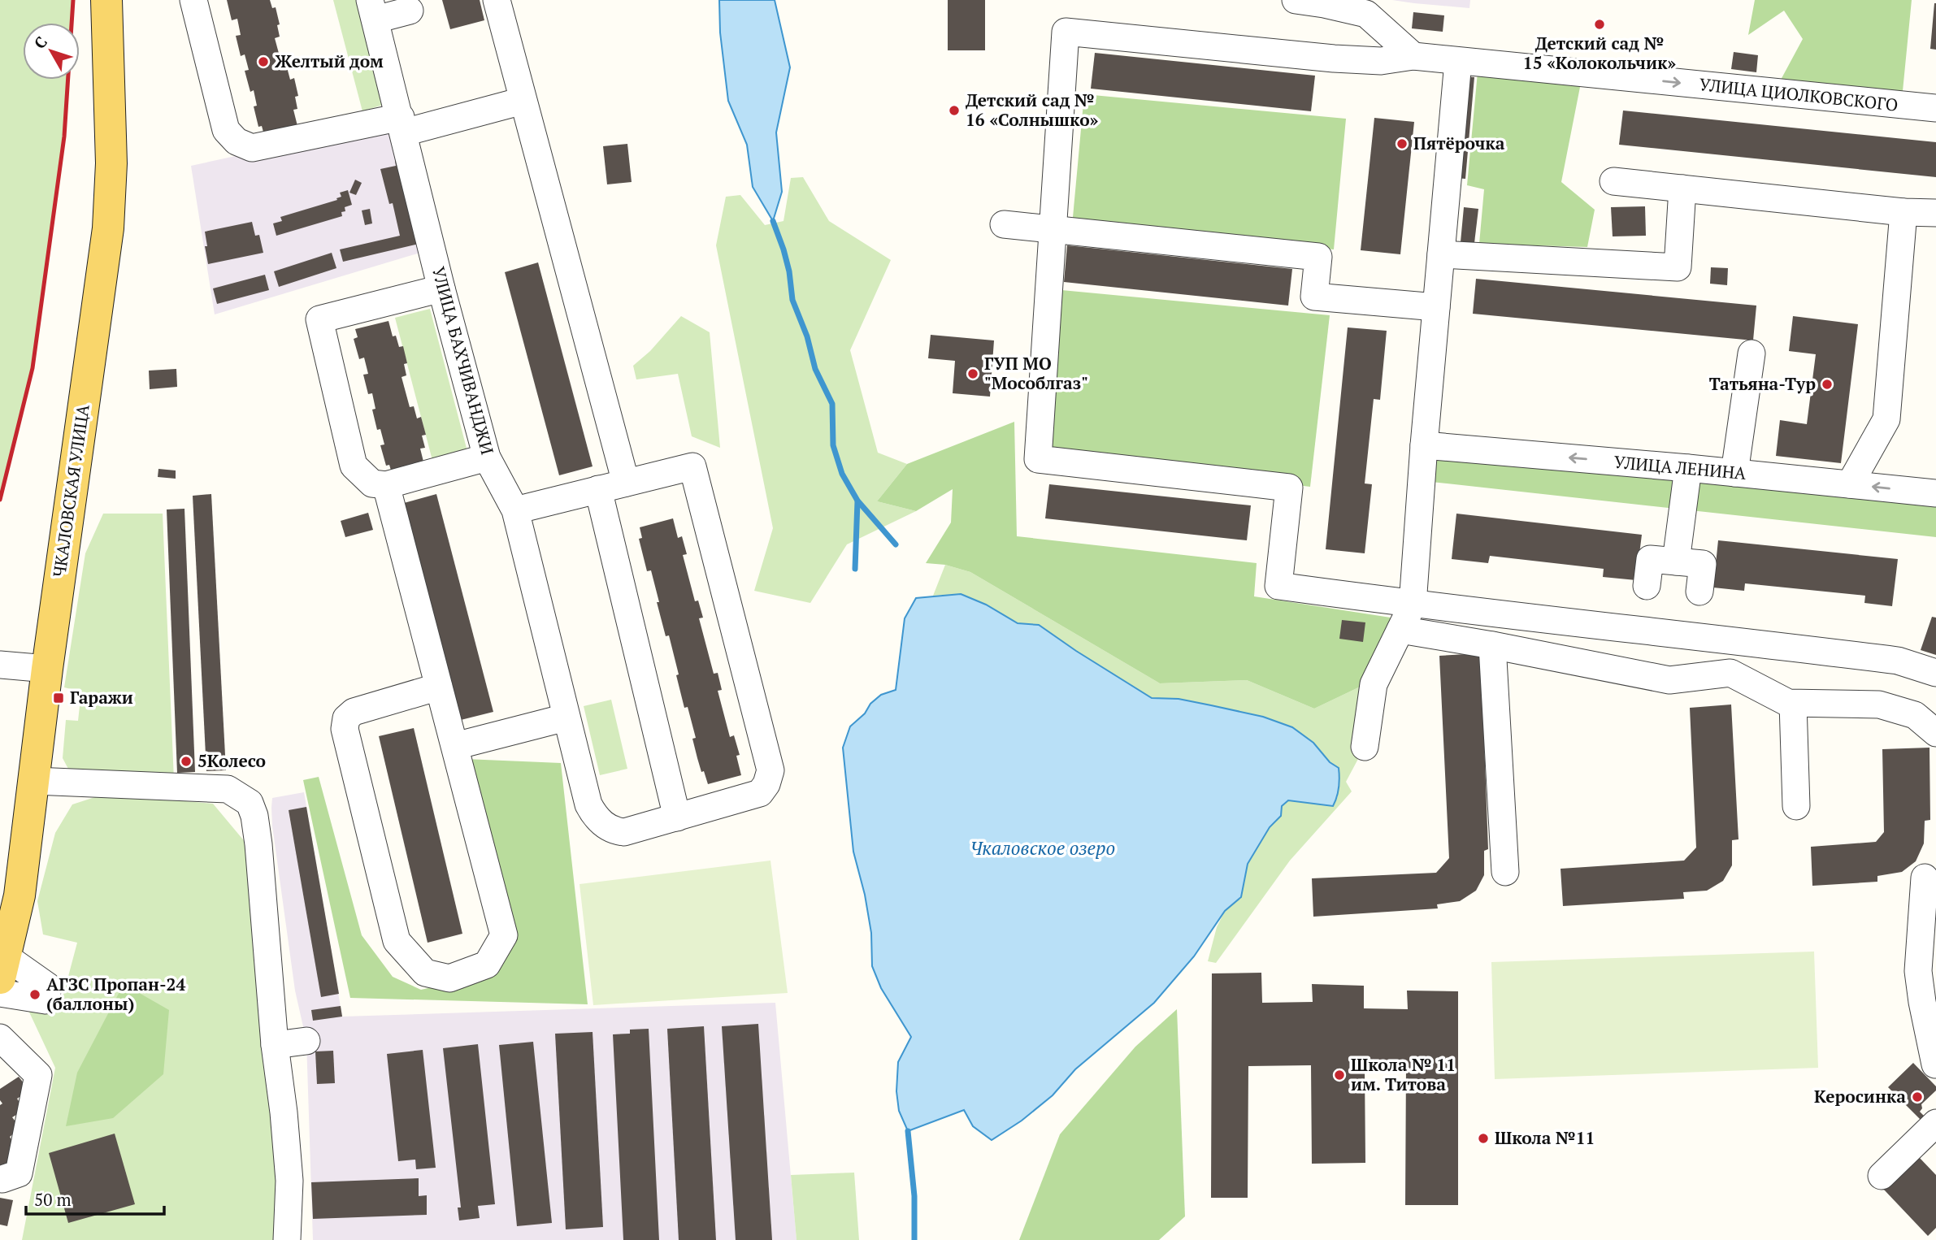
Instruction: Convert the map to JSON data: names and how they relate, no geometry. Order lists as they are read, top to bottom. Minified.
{"streets":{"main road":["ЧКАЛОВСКАЯ УЛИЦА"],"street":["УЛИЦА ЦИОЛКОВСКОГО","УЛИЦА БАХЧИВАНДЖИ","УЛИЦА ЛЕНИНА"]},"water":["Чкаловское озеро"],"places":{"other":["Детский сад № 15 «Колокольчик»","Желтый дом","Детский сад № 16 «Солнышко»","Пятёрочка","ГУП МО \"Мособлгаз\"","Татьяна-Тур","5Колесо","АГЗС Пропан-24 (баллоны)","Школа № 11 им. Титова","Керосинка","Школа №11"],"transit":["Гаражи"]},"scale_bar":"50 m","north":"top left"}
